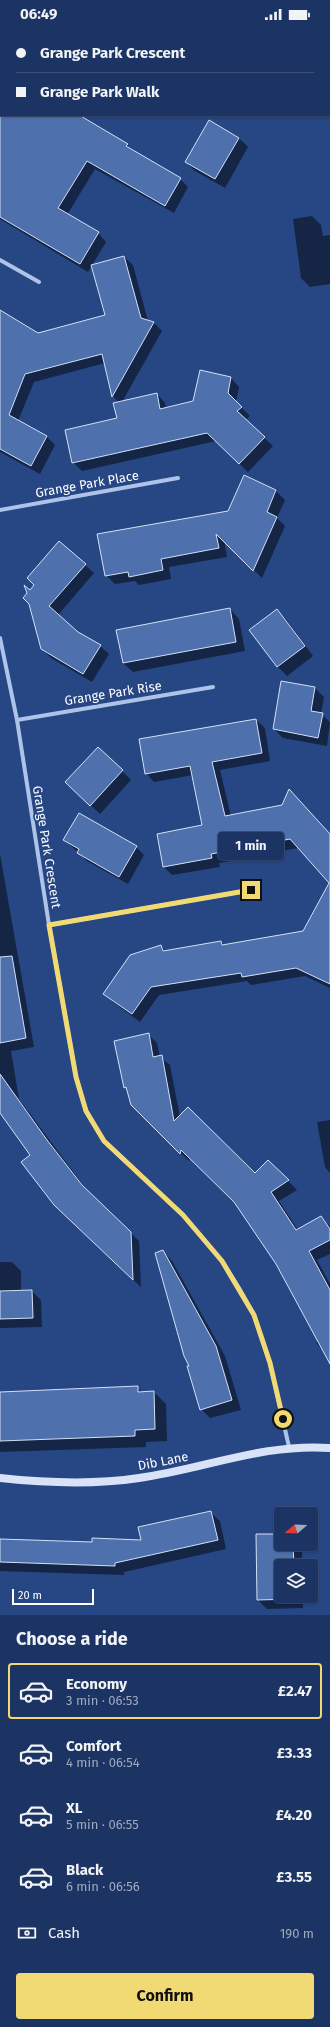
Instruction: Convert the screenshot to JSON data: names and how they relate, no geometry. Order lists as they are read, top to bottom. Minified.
{"streets":{"street":["Grange Park Place","Grange Park Rise","Grange Park Crescent","Dib Lane"]},"crossings":[["Grange Park Rise","Grange Park Crescent"],["Grange Park Crescent","Dib Lane"]],"scale_bar":"20 m","north":"left","page":{"status":"06:49","banner":["Grange Park Crescent","Grange Park Walk"],"bubble":"1 min","scale":"20 m","heading":"Choose a ride","list":[{"name":"Economy","note":"3 min · 06:53","value":"£2.47"},{"name":"Comfort","note":"4 min · 06:54","value":"£3.33"},{"name":"XL","note":"5 min · 06:55","value":"£4.20"},{"name":"Black","note":"6 min · 06:56","value":"£3.55"}],"pay":["Cash","190 m"],"buttons":"Confirm"}}
